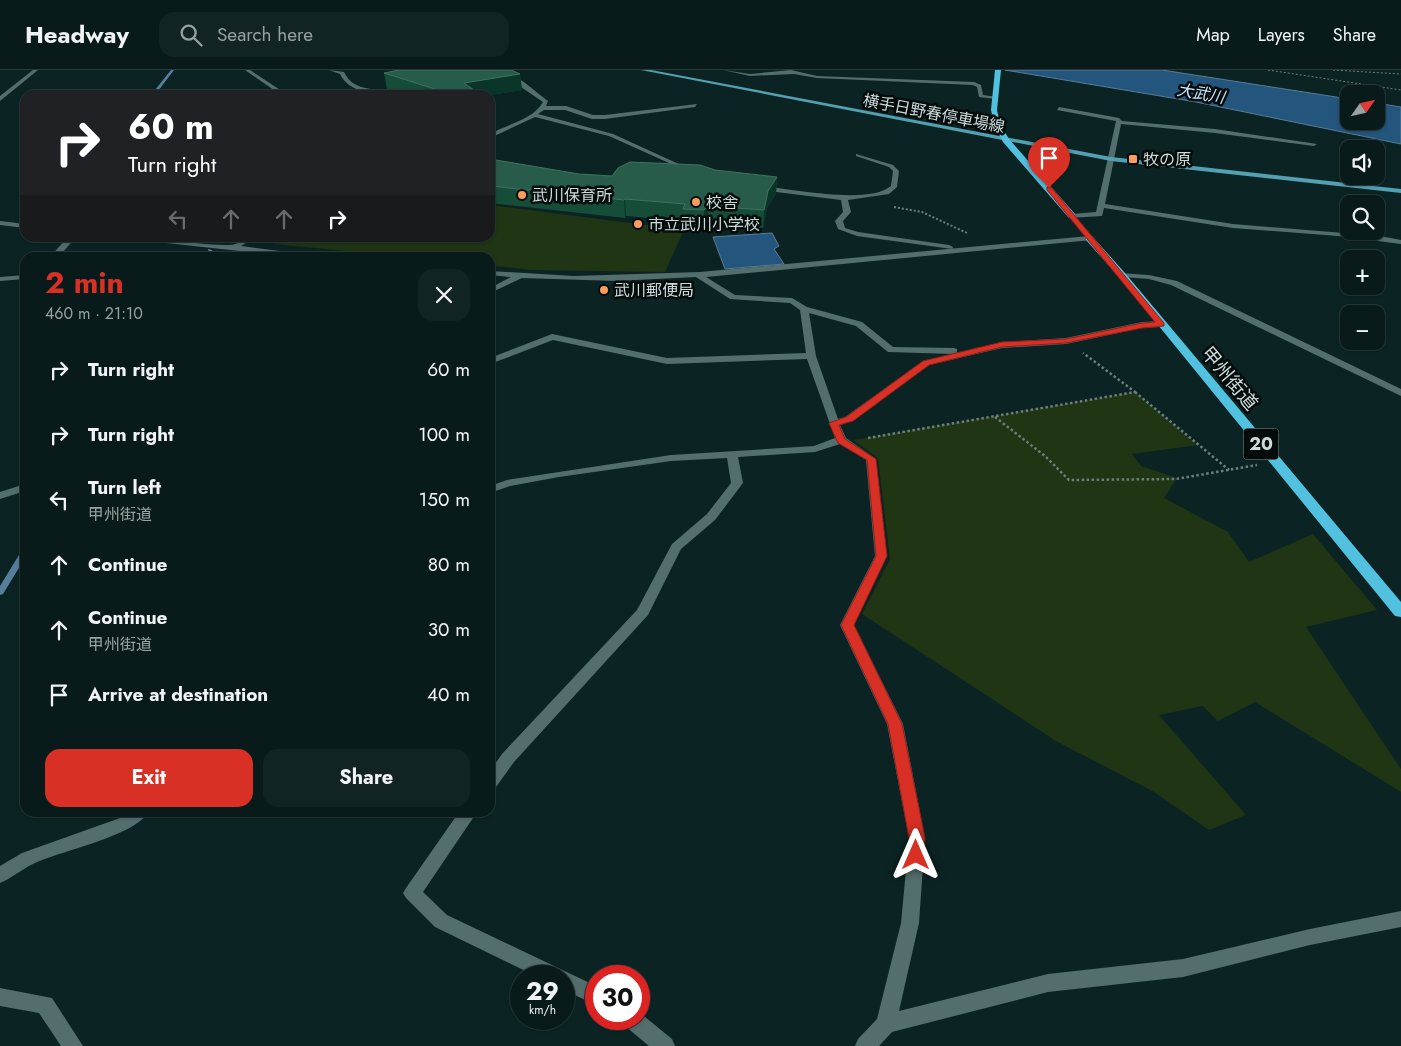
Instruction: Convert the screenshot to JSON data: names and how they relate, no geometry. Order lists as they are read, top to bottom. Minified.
{"streets":{"highway":["甲州街道","20"],"main road":["横手日野春停車場線"]},"water":["大武川"],"places":{"transit":["牧の原"],"other":["武川保育所","校舎","市立武川小学校","武川郵便局"]},"north":"top right","page":{"header":"Headway","search":"Search here","nav":["Map","Layers","Share"],"map_buttons":["+","−"],"turn":["60 m","Turn right"],"heading":["2 min","460 m · 21:10"],"list":[{"name":"Turn right","value":"60 m"},{"name":"Turn right","value":"100 m"},{"name":"Turn left","note":"甲州街道","value":"150 m"},{"name":"Continue","value":"80 m"},{"name":"Continue","note":"甲州街道","value":"30 m"},{"name":"Arrive at destination","value":"40 m"}],"buttons":["Exit","Share"],"speed":"29 km/h","limit":"30"}}
